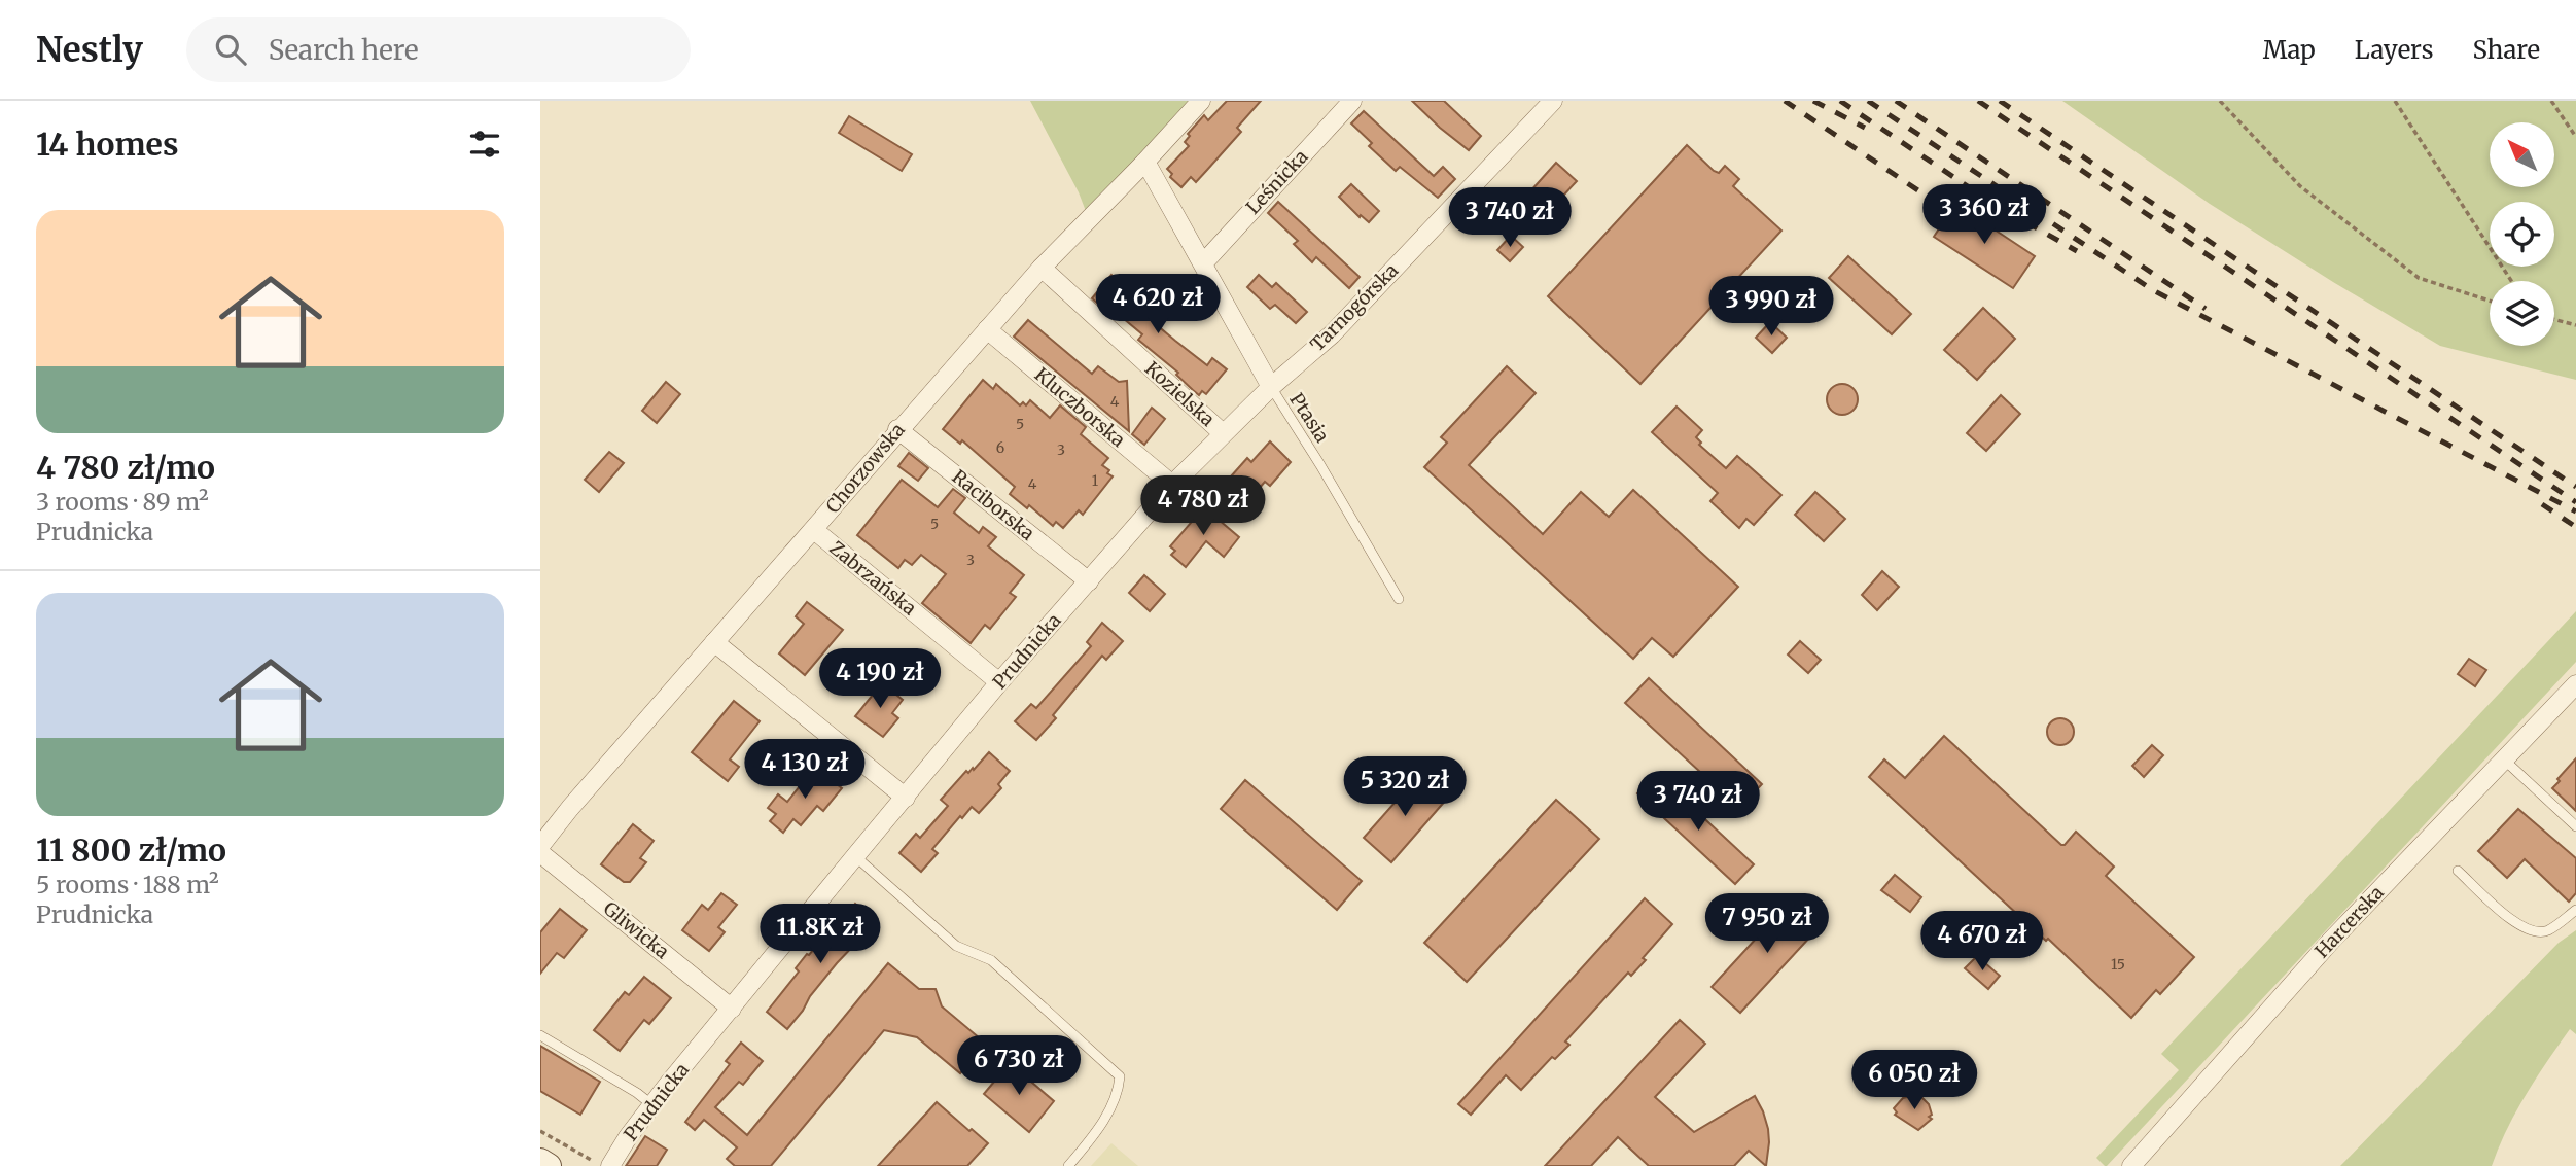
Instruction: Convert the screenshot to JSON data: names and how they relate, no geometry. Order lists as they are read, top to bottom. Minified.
{"streets":{"street":["Leśnicka","Tarnogórska","Kozielska","Kluczborska","Chorzowska","Raciborska","Zabrzańska","Prudnicka","Harcerska","Gliwicka"],"lane":["Ptasia"]},"crossings":[["Tarnogórska","Ptasia"],["Tarnogórska","Prudnicka"],["Kozielska","Chorzowska"],["Kozielska","Prudnicka"],["Kluczborska","Chorzowska"],["Kluczborska","Prudnicka"],["Ptasia","Prudnicka"],["Chorzowska","Raciborska"],["Chorzowska","Zabrzańska"],["Raciborska","Prudnicka"],["Zabrzańska","Prudnicka"],["Prudnicka","Gliwicka"]],"house_numbers":["4","5","6","3","1","4","5","3","15"],"north":"top left","page":{"header":"Nestly","search":"Search here","nav":["Map","Layers","Share"],"heading":"14 homes","price":["3 360 zł","3 740 zł","4 620 zł","3 990 zł","4 780 zł","4 190 zł","4 130 zł","5 320 zł","3 740 zł","7 950 zł","11.8K zł","4 670 zł","6 730 zł","6 050 zł"],"list":[{"name":"4 780 zł/mo","note":"3 rooms · 89 m² · Prudnicka"},{"name":"11 800 zł/mo","note":"5 rooms · 188 m² · Prudnicka"}]}}
